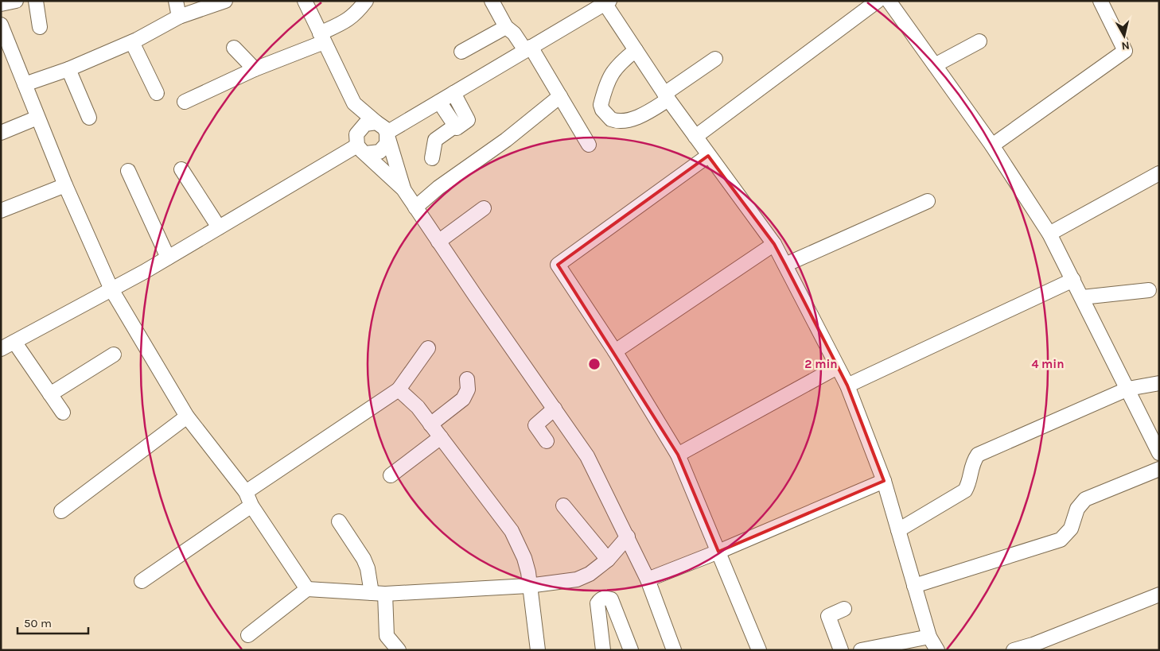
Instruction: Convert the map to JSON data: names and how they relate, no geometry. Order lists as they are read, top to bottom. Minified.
{"scale_bar":"50 m","north":"bottom","rings":["2 min","4 min"]}
